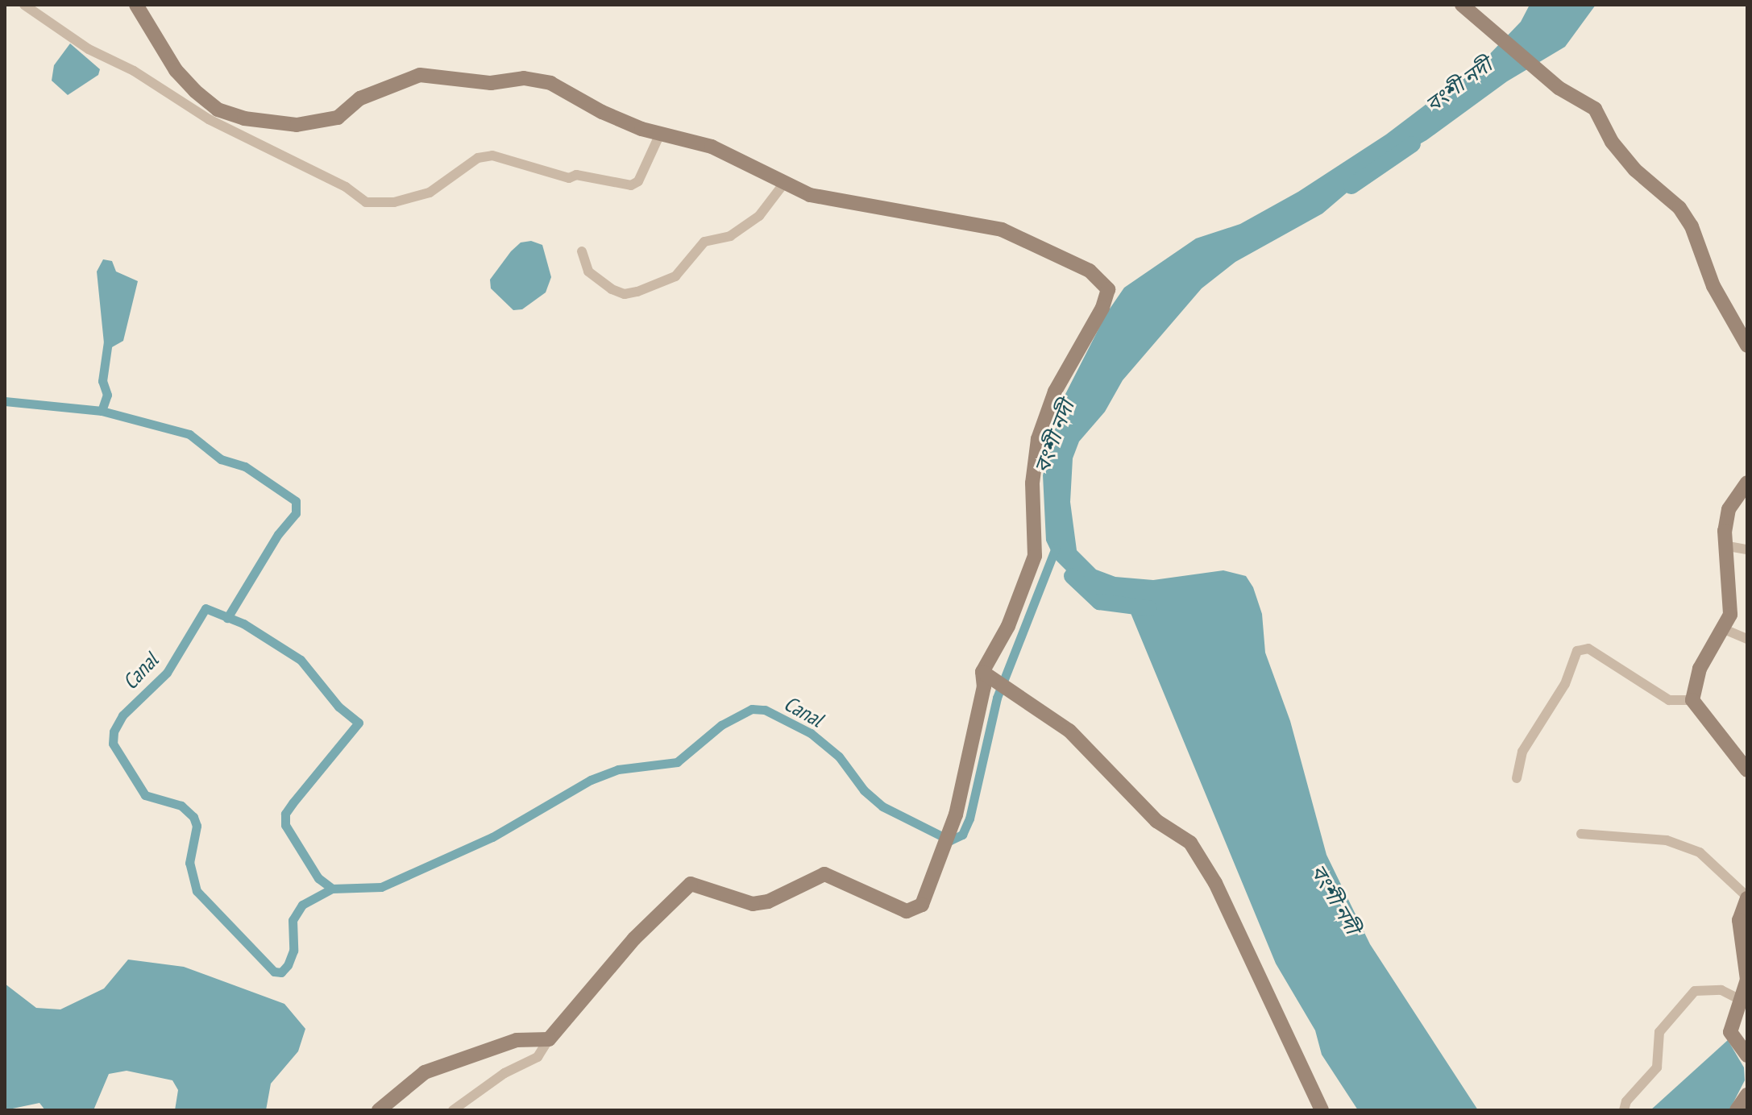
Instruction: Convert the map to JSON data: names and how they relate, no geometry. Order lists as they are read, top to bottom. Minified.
{"water":["বংশী নদী","Canal"]}
